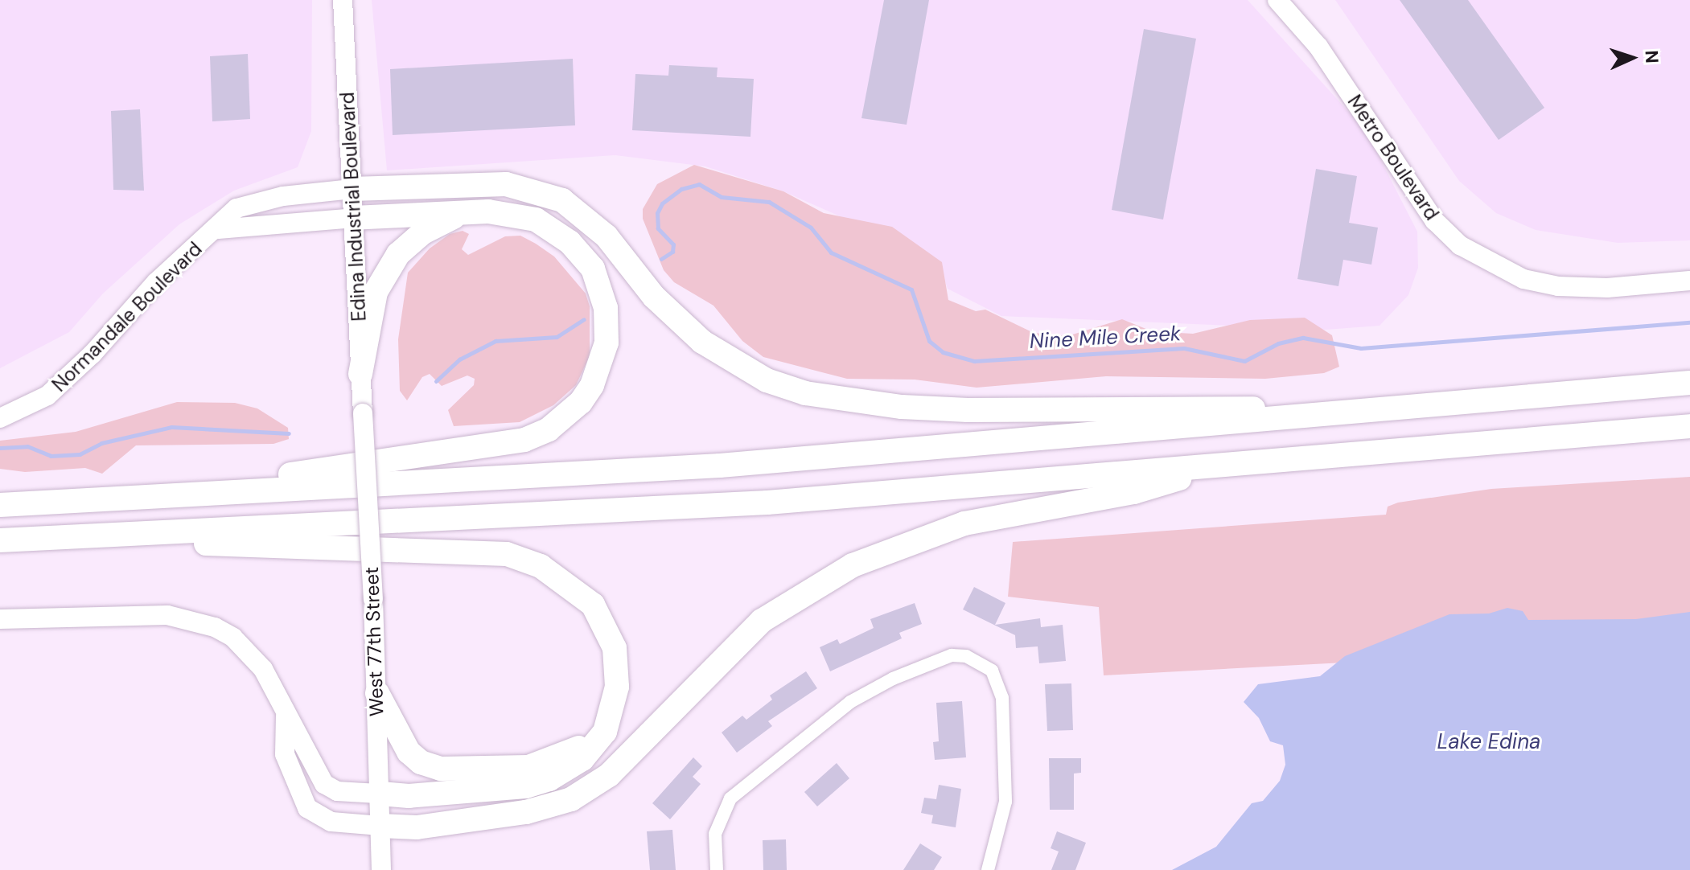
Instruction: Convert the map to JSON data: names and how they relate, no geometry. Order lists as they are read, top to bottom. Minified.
{"streets":{"street":["Metro Boulevard","Edina Industrial Boulevard","Normandale Boulevard","West 77th Street"]},"crossings":[["Edina Industrial Boulevard","Normandale Boulevard"],["Edina Industrial Boulevard","West 77th Street"]],"water":["Nine Mile Creek","Lake Edina"],"north":"right"}
